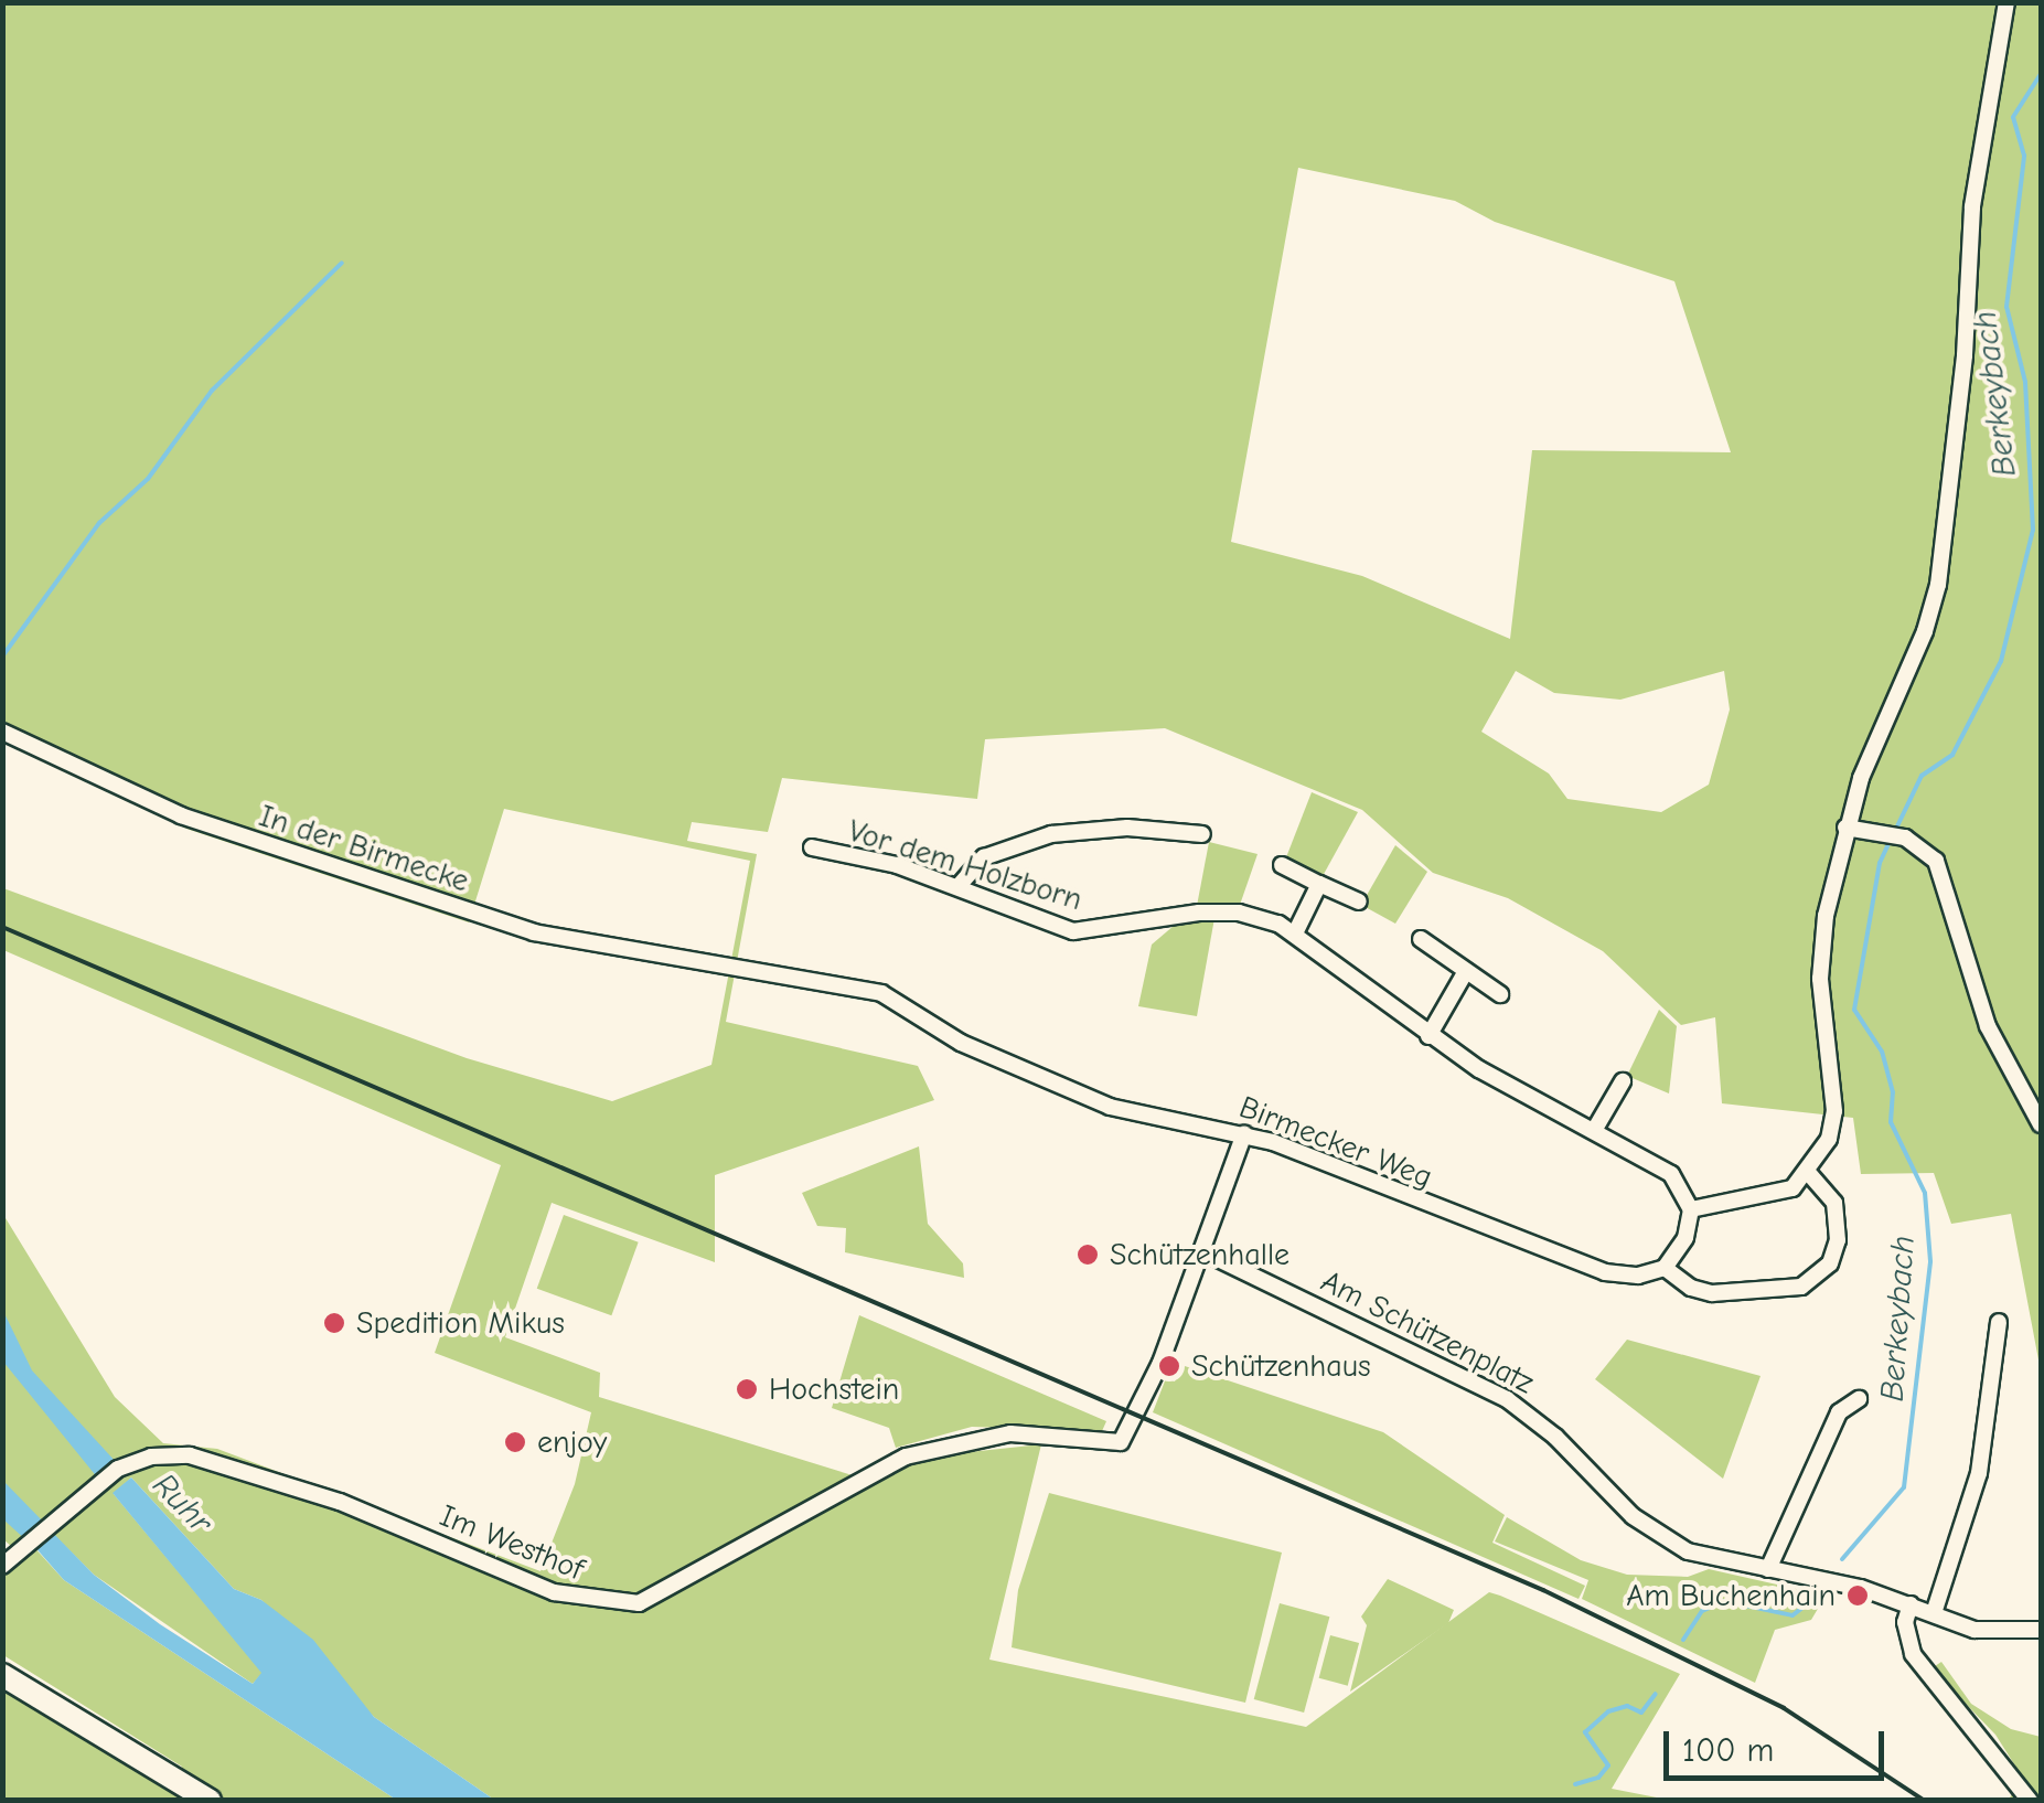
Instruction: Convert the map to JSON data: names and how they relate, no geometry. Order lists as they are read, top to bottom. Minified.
{"streets":{"street":["In der Birmecke","Vor dem Holzborn","Birmecker Weg","Am Schützenplatz","Im Westhof"]},"crossings":[["In der Birmecke","Birmecker Weg"],["Am Schützenplatz","Im Westhof"]],"water":["Berkeybach","Ruhr"],"places":["Schützenhalle","Spedition Mikus","Schützenhaus","Hochstein","enjoy","Am Buchenhain"],"scale_bar":"100 m"}
